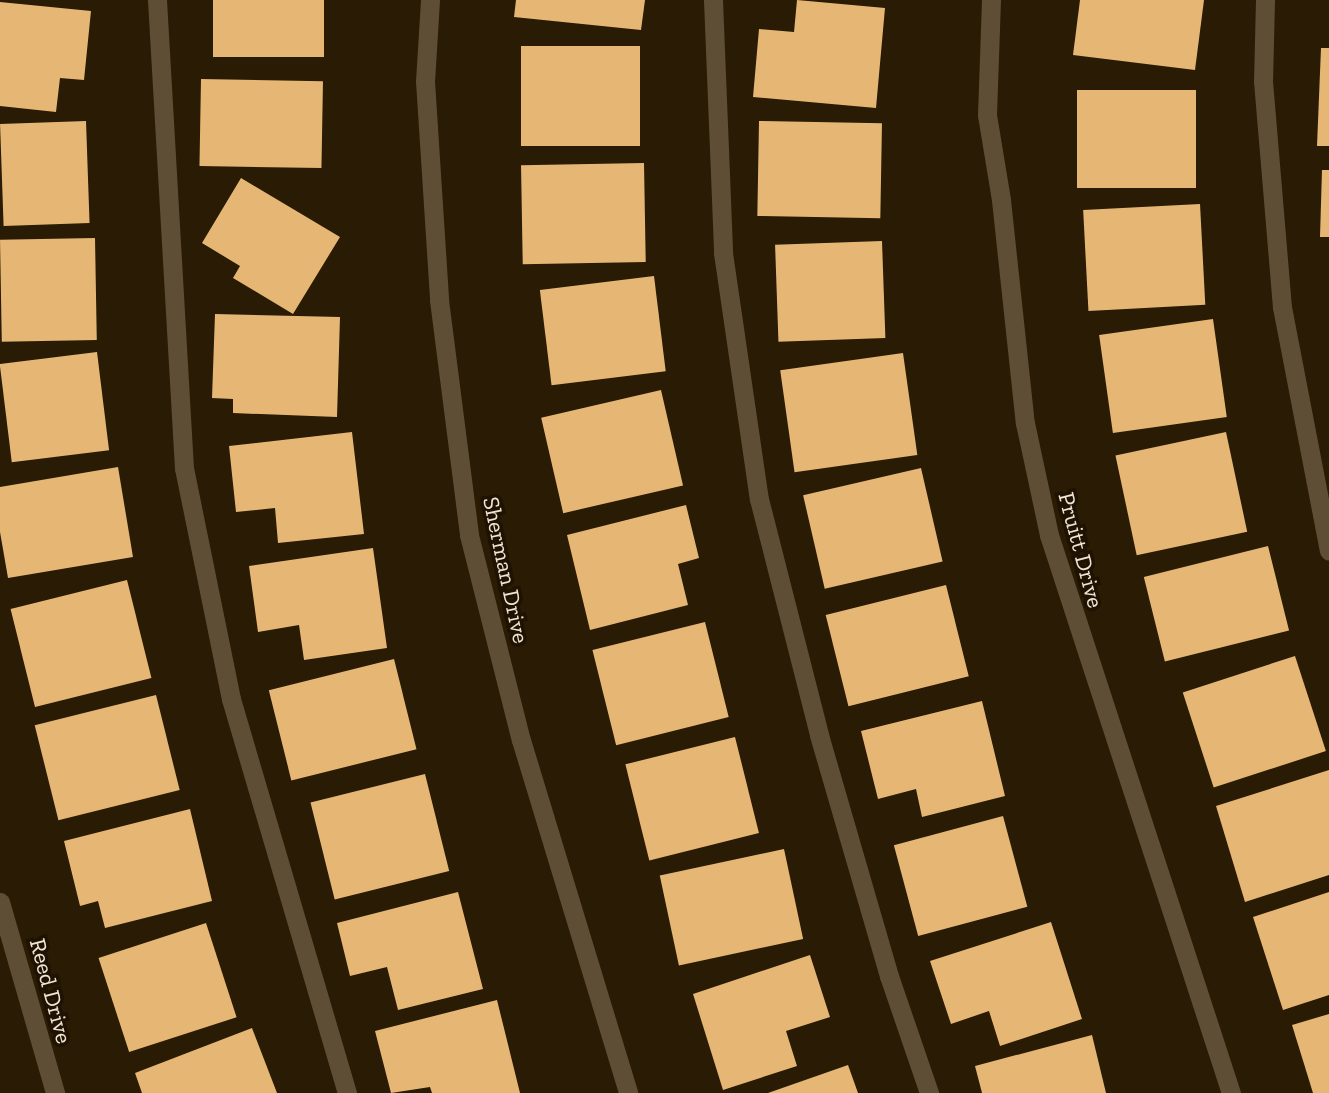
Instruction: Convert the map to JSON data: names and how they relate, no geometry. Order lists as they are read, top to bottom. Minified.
{"streets":{"street":["Pruitt Drive","Sherman Drive","Reed Drive"]}}
